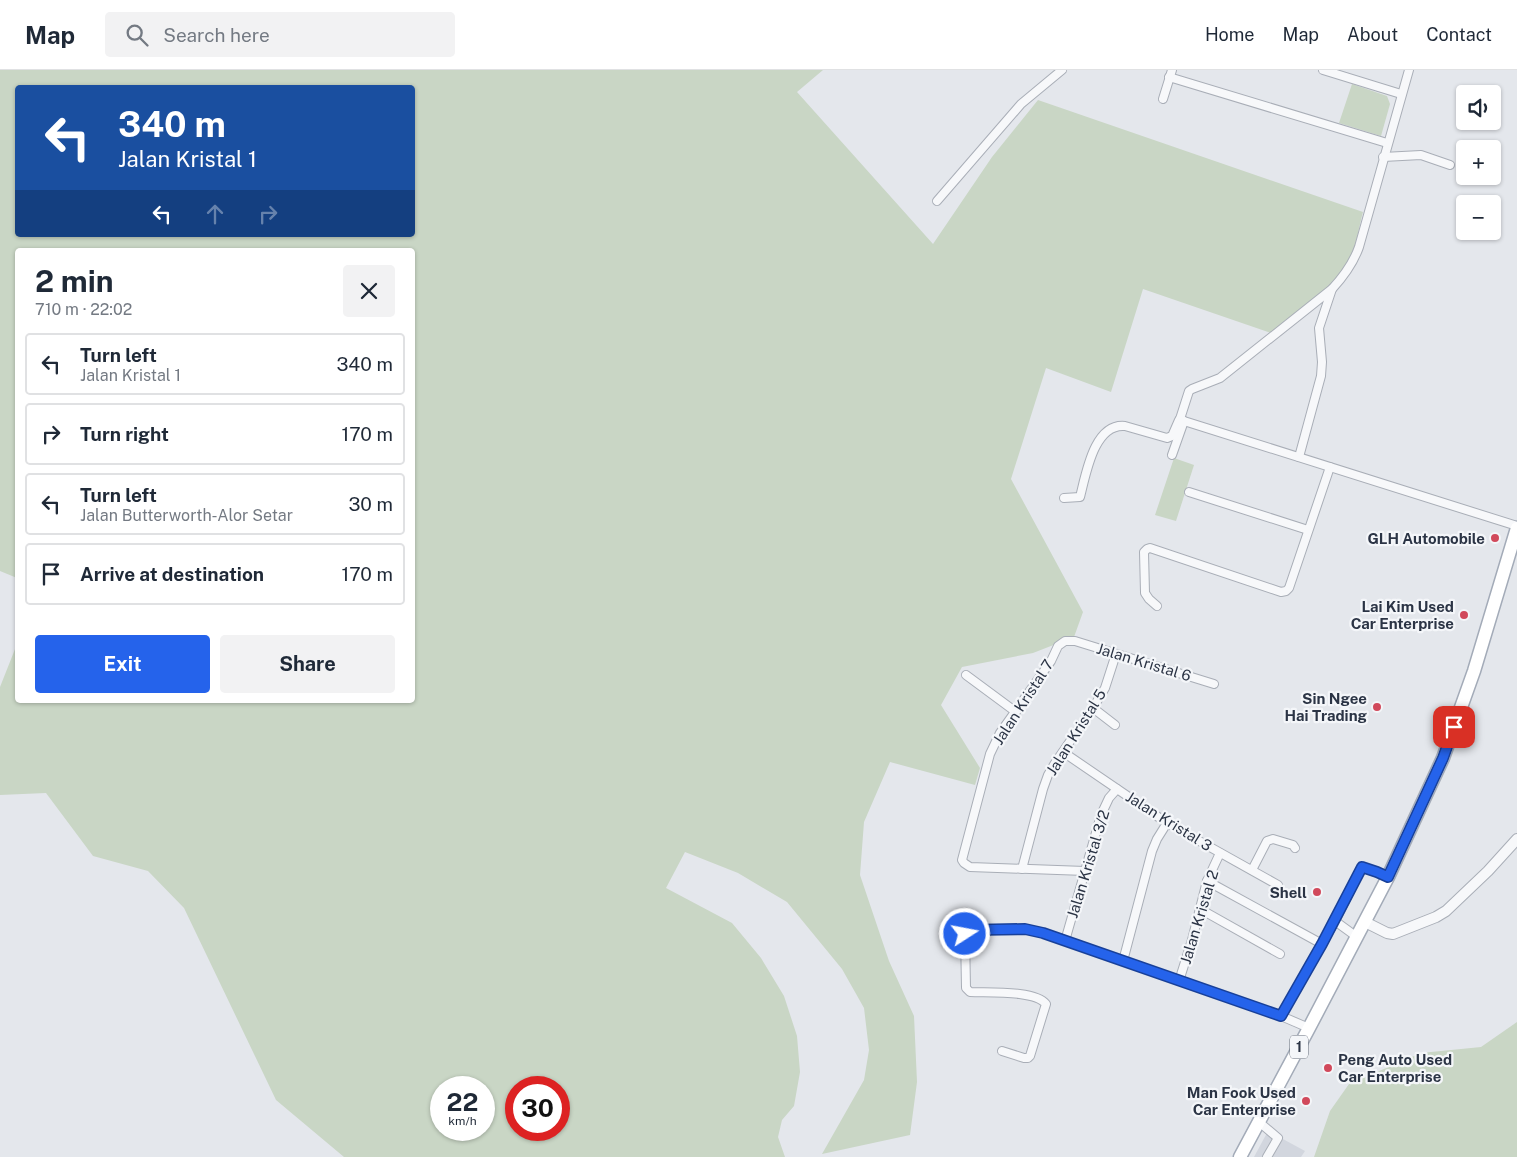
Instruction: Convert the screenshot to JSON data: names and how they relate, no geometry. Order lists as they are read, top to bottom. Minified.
{"streets":{"main road":["1"],"street":["Jalan Kristal 6","Jalan Kristal 7","Jalan Kristal 5","Jalan Kristal 3","Jalan Kristal 3/2","Jalan Kristal 2"]},"crossings":[["Jalan Kristal 6","Jalan Kristal 7"],["Jalan Kristal 6","Jalan Kristal 5"],["Jalan Kristal 7","Jalan Kristal 5"],["Jalan Kristal 5","Jalan Kristal 3"],["Jalan Kristal 3","Jalan Kristal 3/2"],["Jalan Kristal 3","Jalan Kristal 2"]],"places":["GLH Automobile","Lai Kim Used Car Enterprise","Sin Ngee Hai Trading","Shell","Peng Auto Used Car Enterprise","Man Fook Used Car Enterprise"],"page":{"header":"Map","search":"Search here","nav":["Home","Map","About","Contact"],"map_buttons":["+","−"],"turn":["340 m","Jalan Kristal 1"],"heading":["2 min","710 m · 22:02"],"list":[{"name":"Turn left","note":"Jalan Kristal 1","value":"340 m"},{"name":"Turn right","value":"170 m"},{"name":"Turn left","note":"Jalan Butterworth-Alor Setar","value":"30 m"},{"name":"Arrive at destination","value":"170 m"}],"buttons":["Exit","Share"],"speed":"22 km/h","limit":"30"}}
